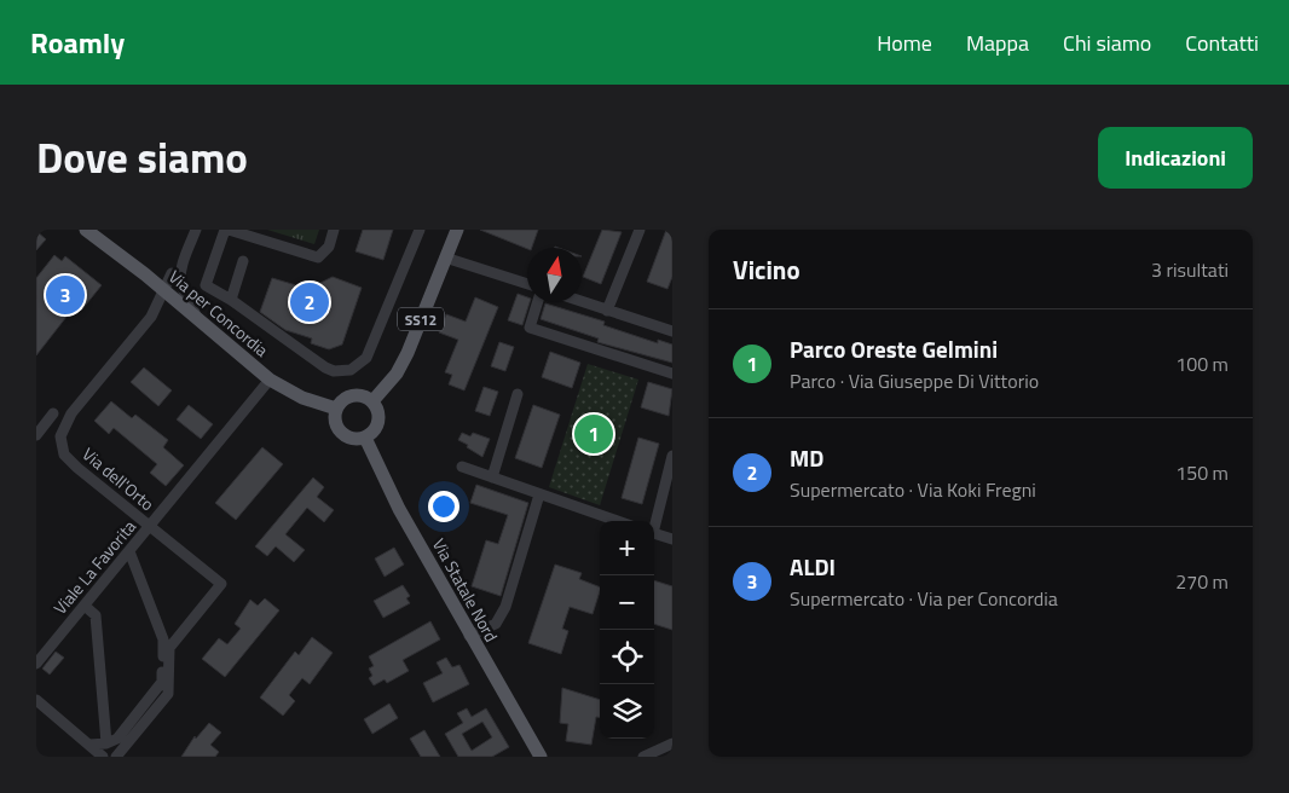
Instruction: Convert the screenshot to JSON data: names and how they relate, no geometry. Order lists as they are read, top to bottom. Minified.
{"streets":{"main road":["Via per Concordia","SS12","Via Statale Nord"],"street":["Via dell'Orto","Viale La Favorita"]},"crossings":[["Via per Concordia","SS12"],["Via per Concordia","Via dell'Orto"],["Via per Concordia","Viale La Favorita"],["Via per Concordia","Via Statale Nord"],["SS12","Via Statale Nord"],["Via dell'Orto","Viale La Favorita"]],"north":"top","page":{"header":"Roamly","nav":["Home","Mappa","Chi siamo","Contatti"],"title":"Dove siamo","buttons":"Indicazioni","heading":["Vicino","3 risultati"],"pins":["3","2","1"],"list":[{"mark":"1","name":"Parco Oreste Gelmini","note":"Parco · Via Giuseppe Di Vittorio","value":"100 m"},{"mark":"2","name":"MD","note":"Supermercato · Via Koki Fregni","value":"150 m"},{"mark":"3","name":"ALDI","note":"Supermercato · Via per Concordia","value":"270 m"}],"map_buttons":["+","−"]}}
